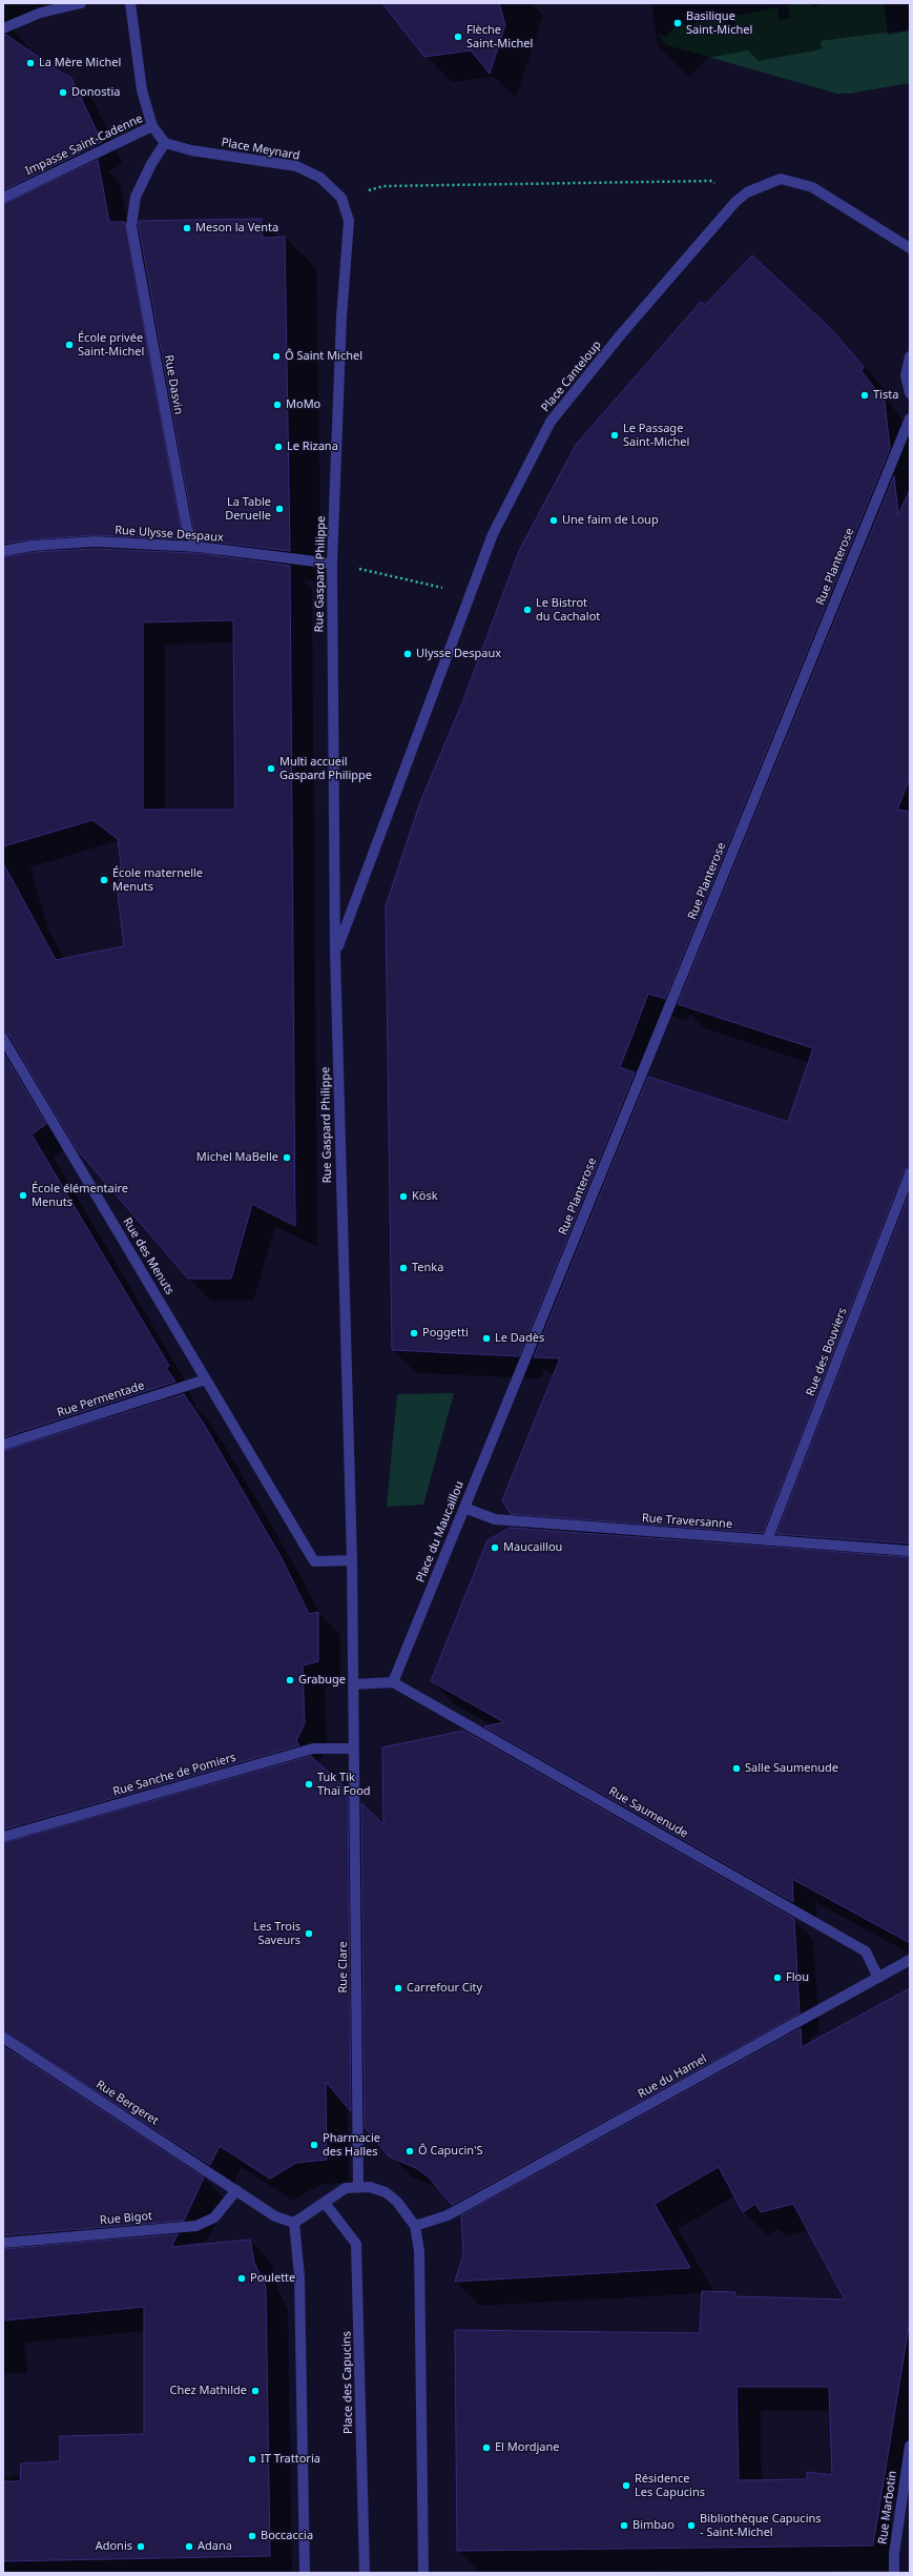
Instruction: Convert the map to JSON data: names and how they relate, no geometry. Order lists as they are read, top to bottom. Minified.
{"streets":{"street":["Impasse Saint-Cadenne","Place Meynard","Place Canteloup","Rue Dasvin","Rue Ulysse Despaux","Rue Planterose","Rue Gaspard Philippe","Rue des Menuts","Rue des Bouviers","Rue Permentade","Rue Traversanne","Place du Maucaillou","Rue Sanche de Pomiers","Rue Saumenude","Rue Clare","Rue du Hamel","Rue Bergeret","Rue Bigot","Place des Capucins","Rue Marbotin"]},"crossings":[["Place Meynard","Rue Dasvin"],["Place Meynard","Rue Gaspard Philippe"],["Place Canteloup","Rue Gaspard Philippe"],["Rue Dasvin","Rue Ulysse Despaux"],["Rue Ulysse Despaux","Rue Gaspard Philippe"],["Rue Planterose","Place du Maucaillou"],["Rue des Menuts","Rue Permentade"],["Rue des Bouviers","Rue Traversanne"],["Rue Traversanne","Place du Maucaillou"],["Place du Maucaillou","Rue Saumenude"],["Rue Sanche de Pomiers","Rue Clare"],["Rue Saumenude","Rue du Hamel"],["Rue Bergeret","Rue Bigot"]],"places":["Basilique Saint-Michel","Flèche Saint-Michel","La Mère Michel","Donostia","Meson la Venta","École privée Saint-Michel","Ô Saint Michel","Tista","MoMo","Le Passage Saint-Michel","Le Rizana","La Table Deruelle","Une faim de Loup","Le Bistrot du Cachalot","Ulysse Despaux","Multi accueil Gaspard Philippe","École maternelle Menuts","Michel MaBelle","École élémentaire Menuts","Kösk","Tenka","Poggetti","Le Dadès","Maucaillou","Grabuge","Salle Saumenude","Tuk Tik Thaï Food","Les Trois Saveurs","Flou","Carrefour City","Pharmacie des Halles","Ô Capucin'S","Poulette","Chez Mathilde","El Mordjane","IT Trattoria","Résidence Les Capucins","Bimbao","Bibliothèque Capucins - Saint-Michel","Boccaccia","Adonis","Adana"]}
